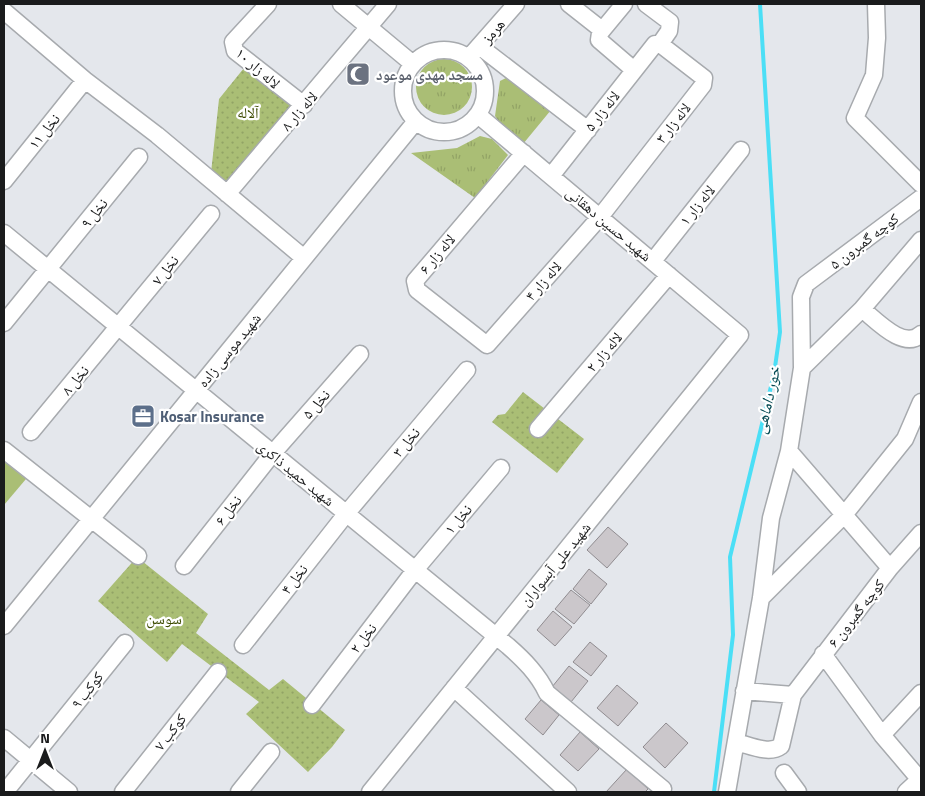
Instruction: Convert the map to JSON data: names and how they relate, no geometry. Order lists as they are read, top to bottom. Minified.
{"streets":{"street":["هرمز","لاله زار ۱۰","لاله زار ۸","لاله زار ۵","لاله زار ۳","نخل ۱۱","لاله زار ۱","نخل ۹","شهید حسین دهقانی","کوچه گمبرون ۵","لاله زار ۶","نخل ۷","لاله زار ۴","شهید موسی زاده","لاله زار ۲","نخل ۸","نخل ۵","نخل ۳","شهید حمید ذاکری","نخل ۶","نخل ۱","شهید علی آبسواران","نخل ۴","کوچه گمبرون ۶","نخل ۲","کوکب ۹","کوکب ۷"]},"crossings":[["هرمز","شهید حسین دهقانی"],["هرمز","شهید موسی زاده"],["لاله زار ۱۰","لاله زار ۸"],["لاله زار ۵","لاله زار ۳"],["لاله زار ۵","شهید حسین دهقانی"],["لاله زار ۳","شهید حسین دهقانی"],["لاله زار ۳","لاله زار ۴"],["لاله زار ۱","شهید حسین دهقانی"],["نخل ۹","شهید حمید ذاکری"],["شهید حسین دهقانی","لاله زار ۶"],["شهید حسین دهقانی","لاله زار ۴"],["شهید حسین دهقانی","شهید موسی زاده"],["شهید حسین دهقانی","لاله زار ۲"],["شهید حسین دهقانی","شهید علی آبسواران"],["لاله زار ۶","لاله زار ۴"],["نخل ۷","نخل ۸"],["نخل ۷","شهید حمید ذاکری"],["شهید موسی زاده","شهید حمید ذاکری"],["نخل ۸","شهید حمید ذاکری"],["نخل ۵","شهید حمید ذاکری"],["نخل ۵","نخل ۶"],["نخل ۳","شهید حمید ذاکری"],["نخل ۳","نخل ۴"],["شهید حمید ذاکری","نخل ۶"],["شهید حمید ذاکری","نخل ۱"],["شهید حمید ذاکری","شهید علی آبسواران"],["شهید حمید ذاکری","نخل ۴"],["شهید حمید ذاکری","نخل ۲"],["نخل ۱","نخل ۲"]],"water":["خور داماهی"],"parks":["آلاله","سوسن"],"places":{"mosque":["مسجد مهدی موعود"],"office":["Kosar Insurance"]},"north":"top"}
